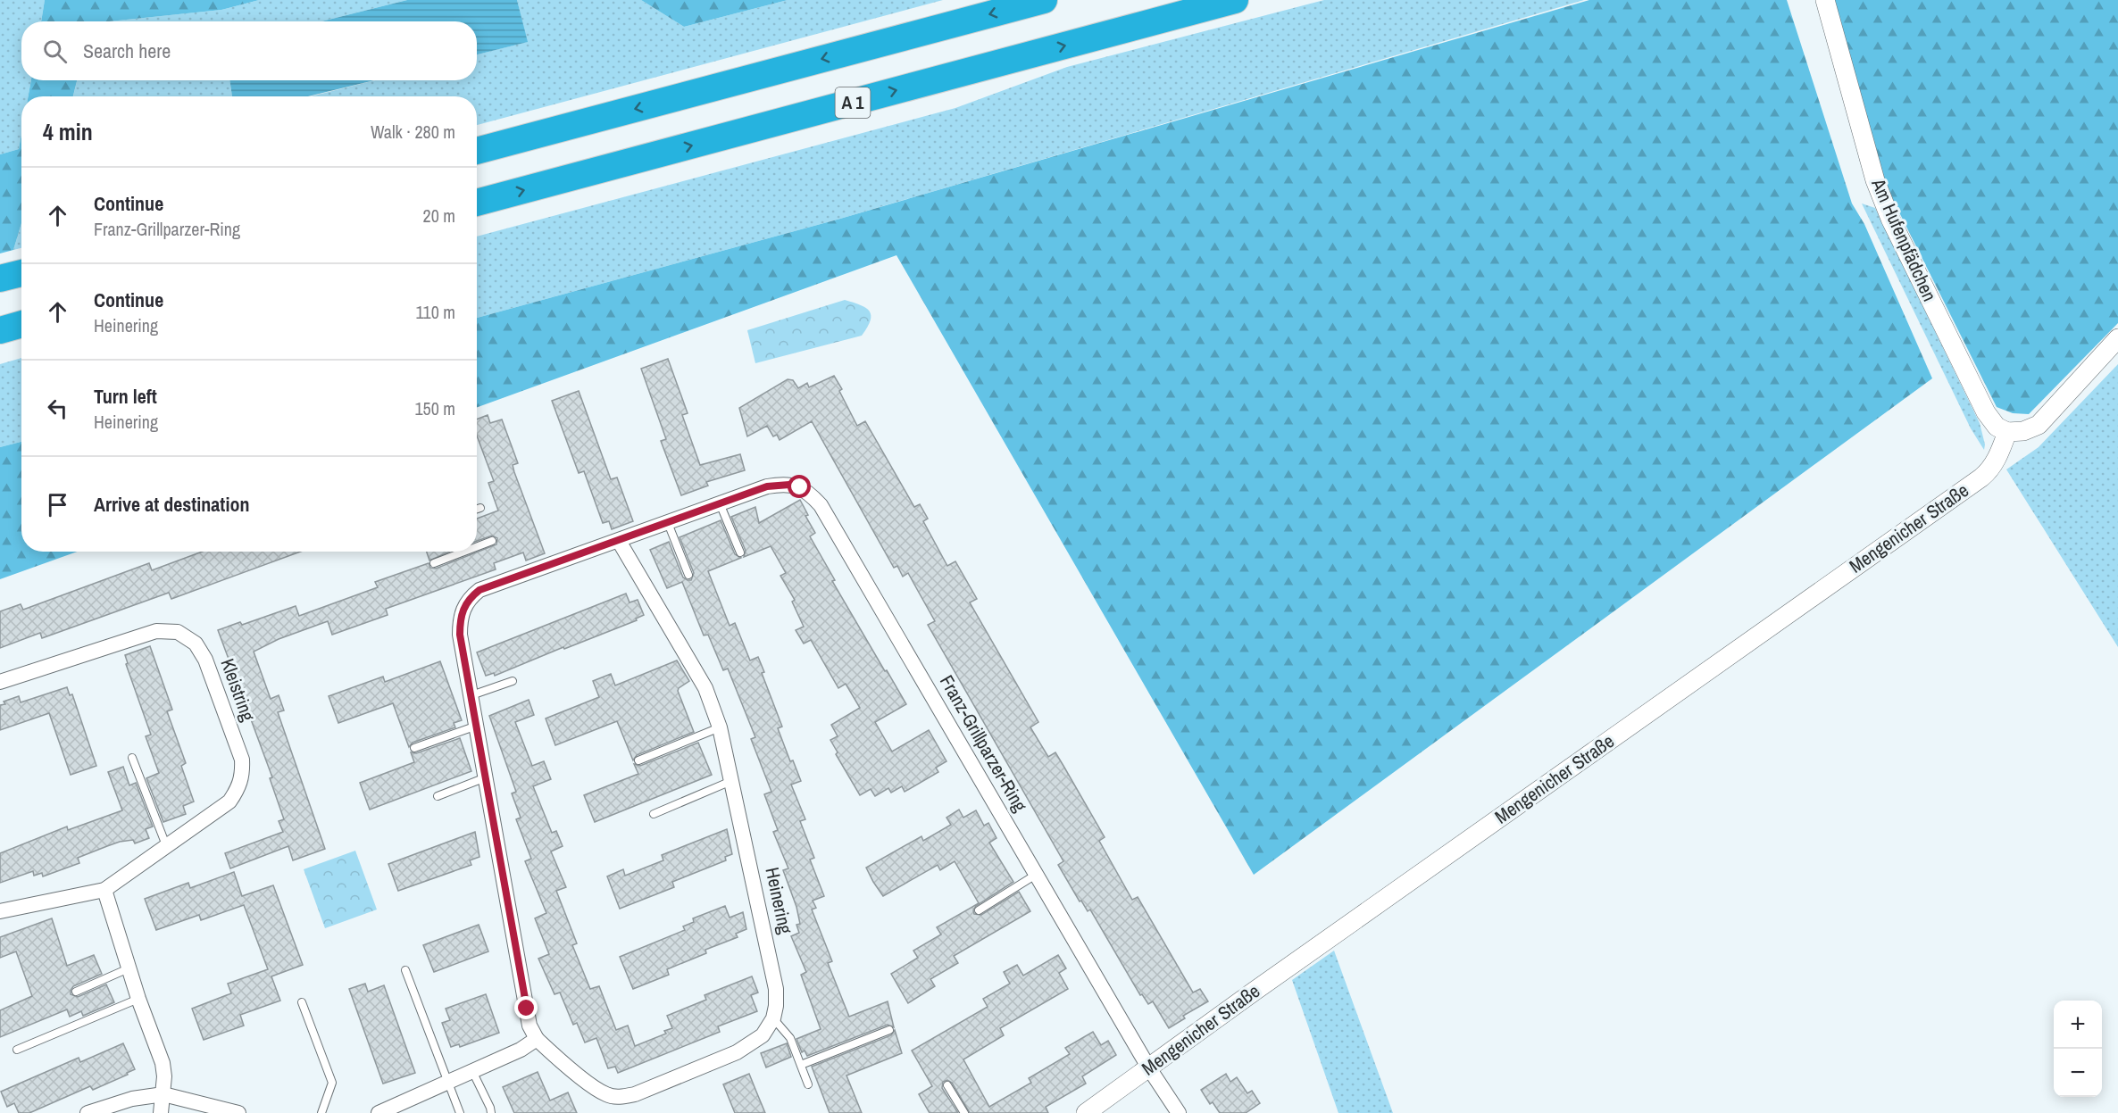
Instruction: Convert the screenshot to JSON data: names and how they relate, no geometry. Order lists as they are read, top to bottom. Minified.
{"streets":{"highway":["A 1"],"street":["Am Hufenpfädchen","Mengenicher Straße","Kleistring","Franz-Grillparzer-Ring","Heinering"]},"crossings":[["Am Hufenpfädchen","Mengenicher Straße"],["Mengenicher Straße","Franz-Grillparzer-Ring"]],"page":{"search":"Search here","heading":["4 min","Walk · 280 m"],"list":[["Continue","Franz-Grillparzer-Ring","20 m"],["Continue","Heinering","110 m"],["Turn left","Heinering","150 m"],"Arrive at destination"],"map_buttons":["+","−"]}}
